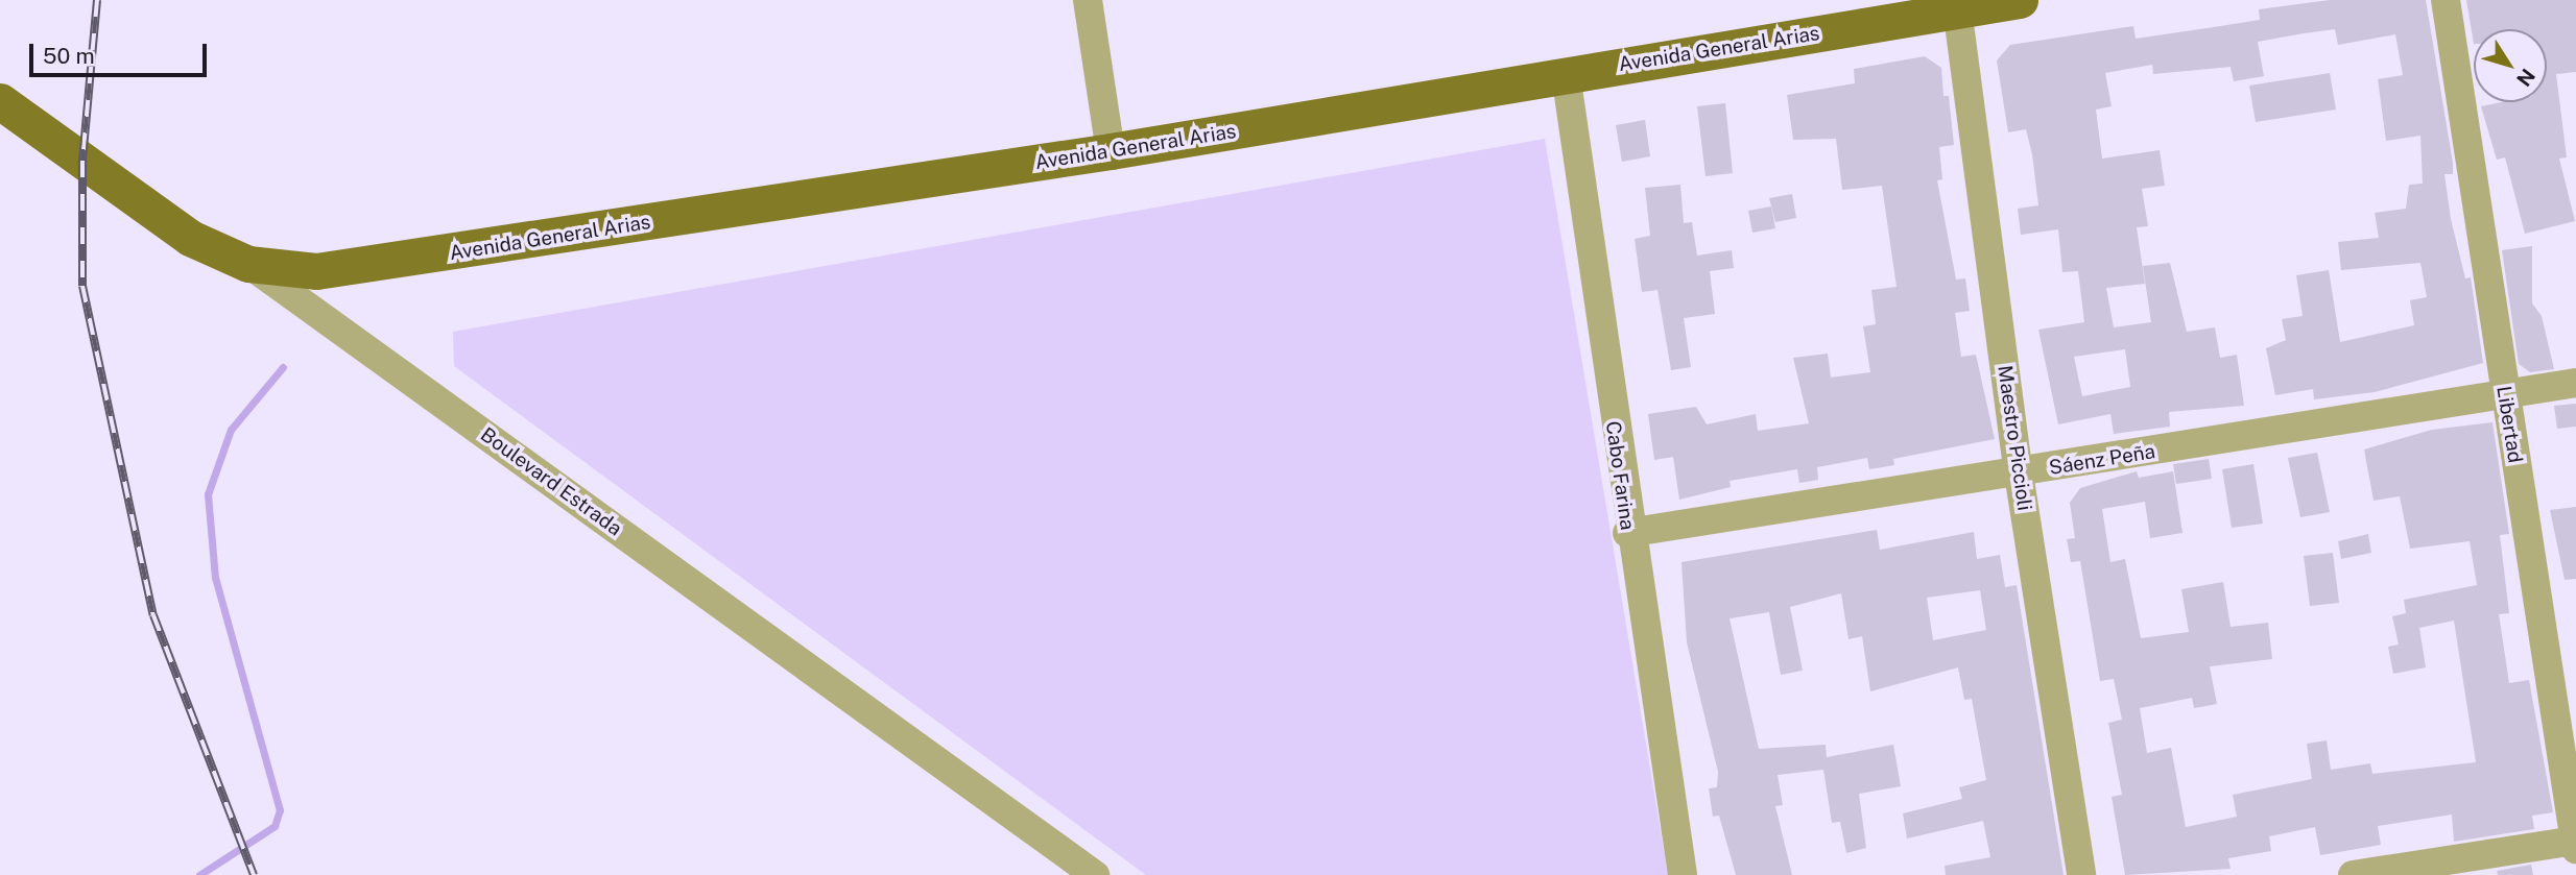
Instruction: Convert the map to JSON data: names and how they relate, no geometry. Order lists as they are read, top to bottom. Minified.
{"streets":{"main road":["Avenida General Arias","Boulevard Estrada"],"street":["Libertad","Maestro Piccioli","Sáenz Peña","Cabo Farina"]},"crossings":[["Avenida General Arias","Maestro Piccioli"],["Avenida General Arias","Cabo Farina"],["Avenida General Arias","Boulevard Estrada"],["Libertad","Sáenz Peña"],["Maestro Piccioli","Sáenz Peña"],["Sáenz Peña","Cabo Farina"]],"scale_bar":"50 m","north":"bottom right"}
